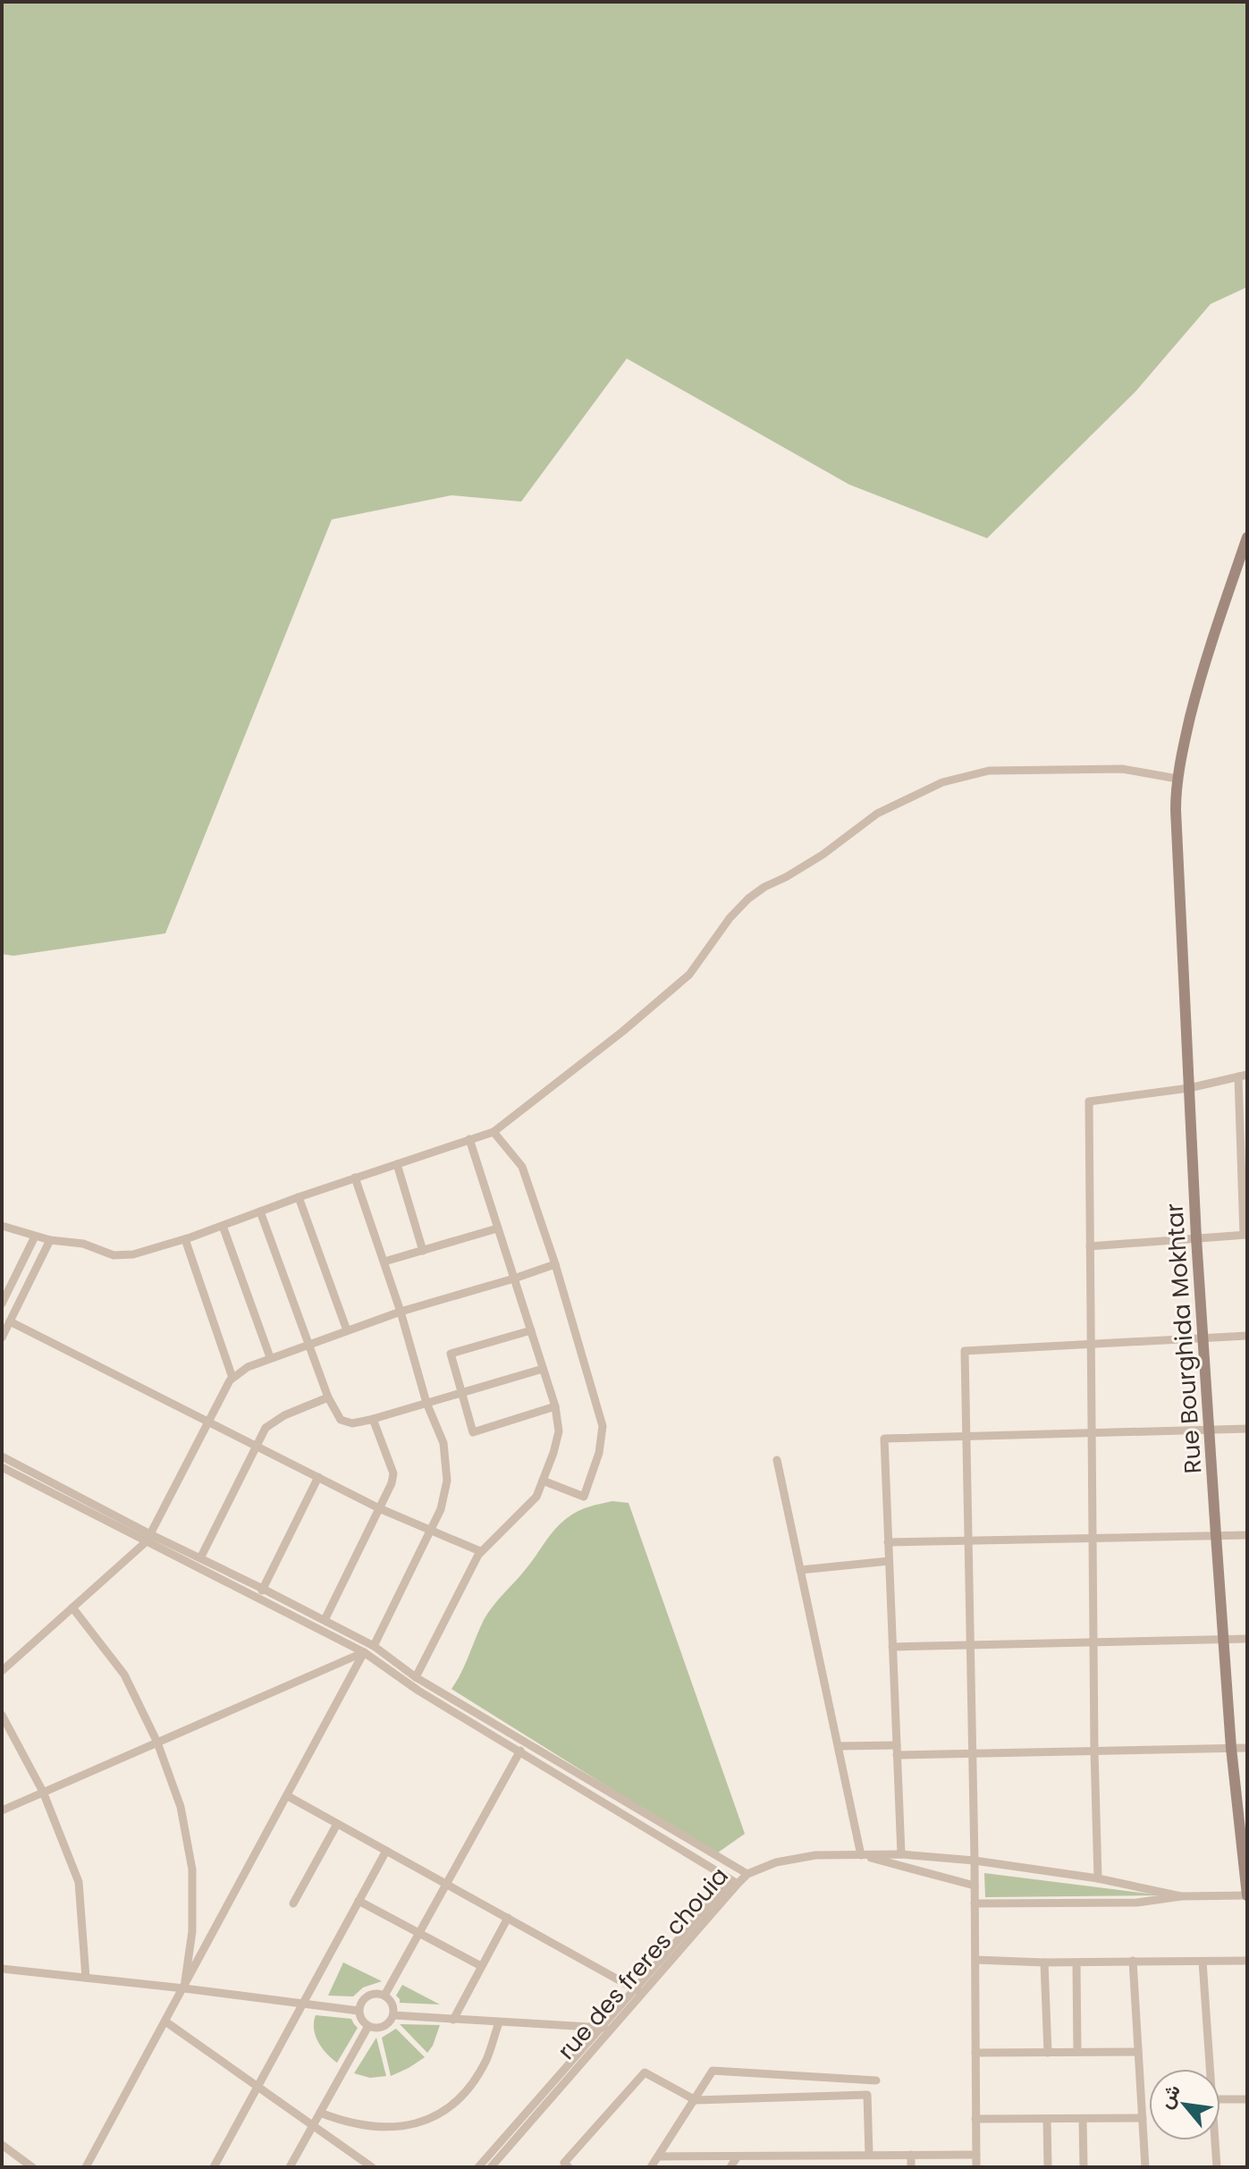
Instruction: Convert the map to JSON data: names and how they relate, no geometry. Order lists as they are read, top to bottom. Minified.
{"streets":{"main road":["Rue Bourghida Mokhtar"],"street":["rue des freres chouia"]},"north":"top left"}
